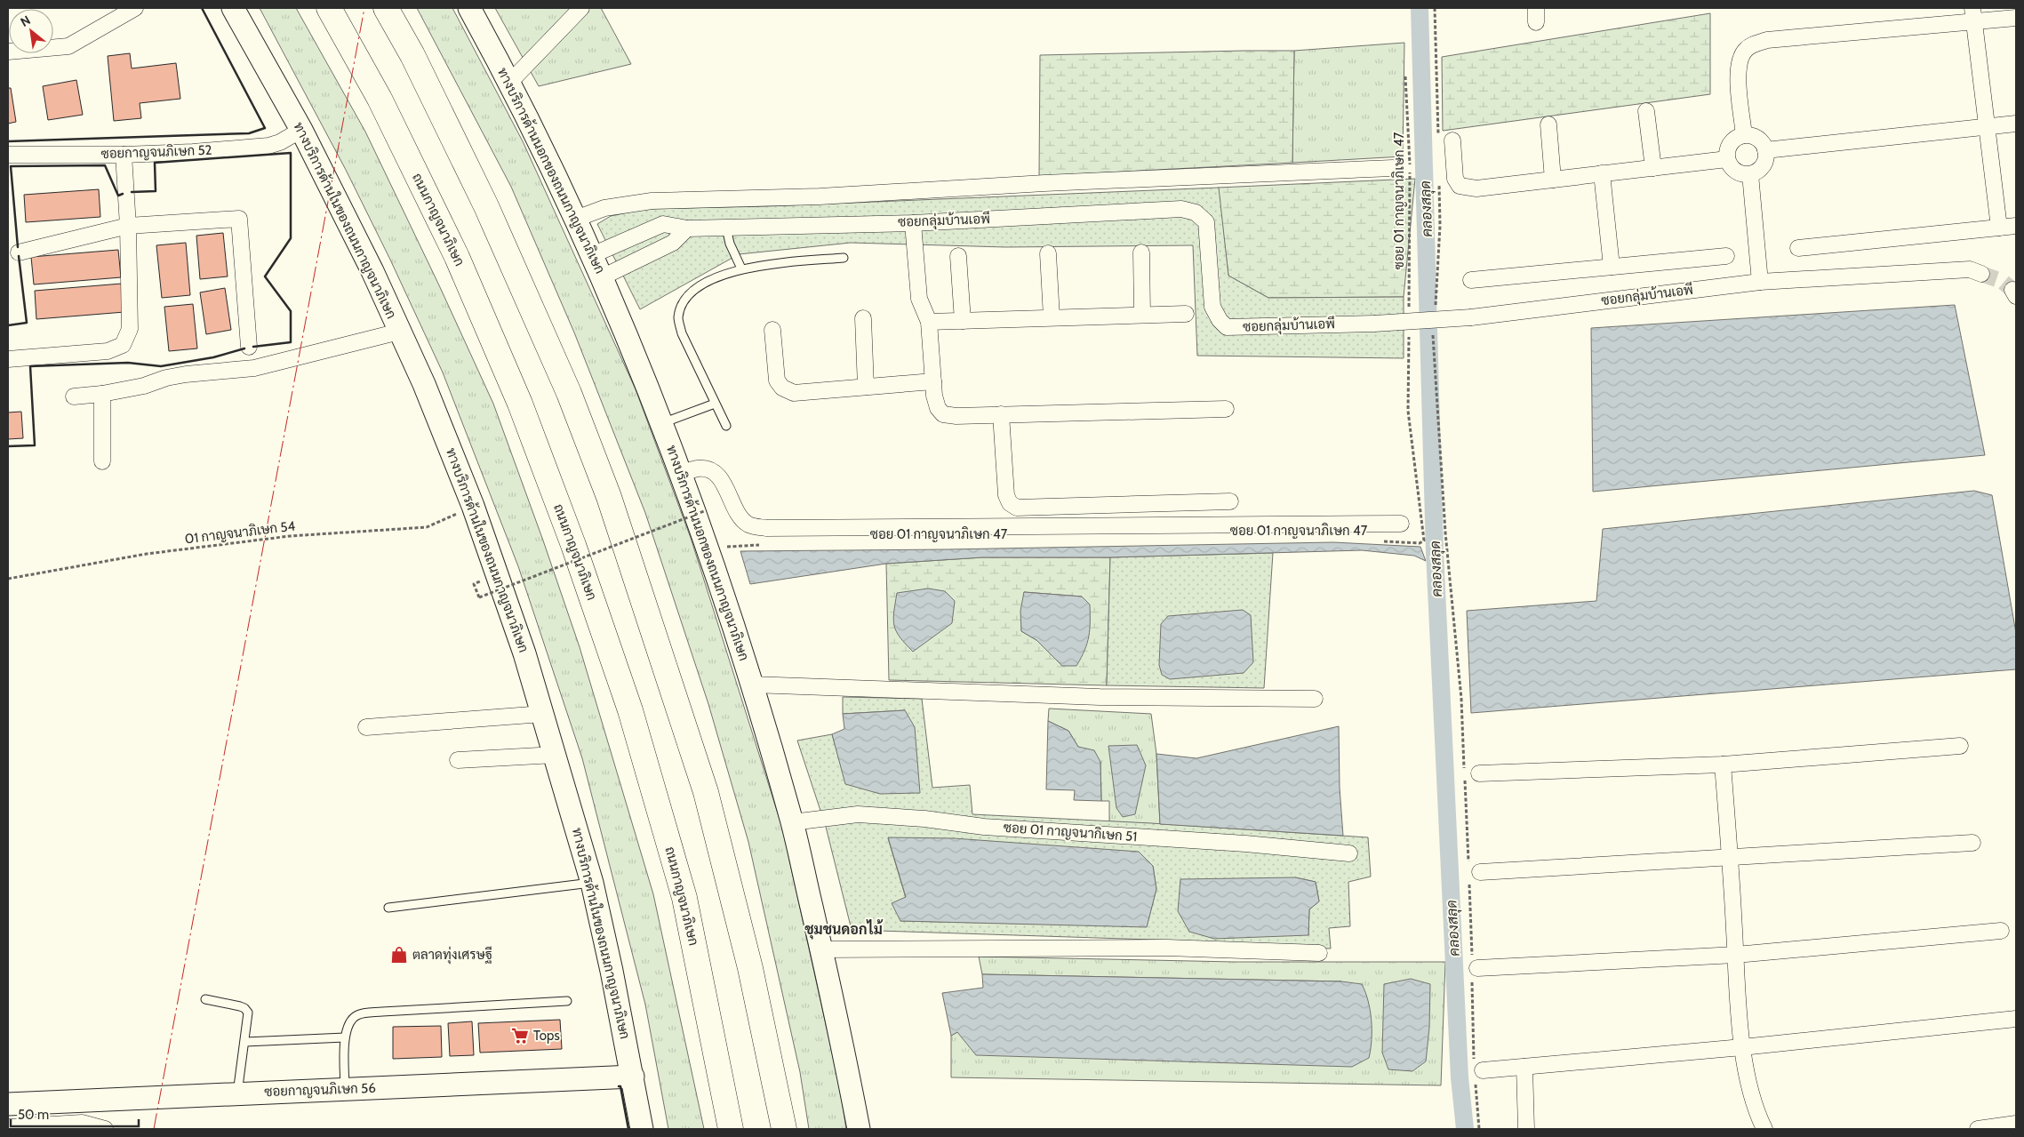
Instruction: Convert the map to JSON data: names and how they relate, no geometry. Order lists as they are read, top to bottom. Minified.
{"streets":{"highway":["ถนนกาญจนาภิเษก"],"main road":["ทางบริการด้านนอกของถนนกาญจนาภิเษก","ทางบริการด้านในของถนนกาญจนาภิเษก","ซอยกาญจนภิเษก 56"],"street":["ซอยกาญจนภิเษก 52","ซอยกลุ่มบ้านเอพี","ซอย 01 กาญจนากิเษก 51"],"path":["ซอย 01 กาญจนาภิเษก 47","01 กาญจนาภิเษก 54"]},"crossings":[["ซอยกาญจนภิเษก 52","ทางบริการด้านในของถนนกาญจนาภิเษก"],["ทางบริการด้านนอกของถนนกาญจนาภิเษก","ซอยกลุ่มบ้านเอพี"],["ทางบริการด้านนอกของถนนกาญจนาภิเษก","ซอย 01 กาญจนากิเษก 51"],["ทางบริการด้านในของถนนกาญจนาภิเษก","01 กาญจนาภิเษก 54"],["ทางบริการด้านในของถนนกาญจนาภิเษก","ซอยกาญจนภิเษก 56"]],"districts":["ชุมชนดอกไม้"],"water":["คลองสลุด"],"places":{"shop":["ตลาดทุ่งเศรษฐี"],"supermarket":["Tops"]},"scale_bar":"50 m","north":"top left"}
